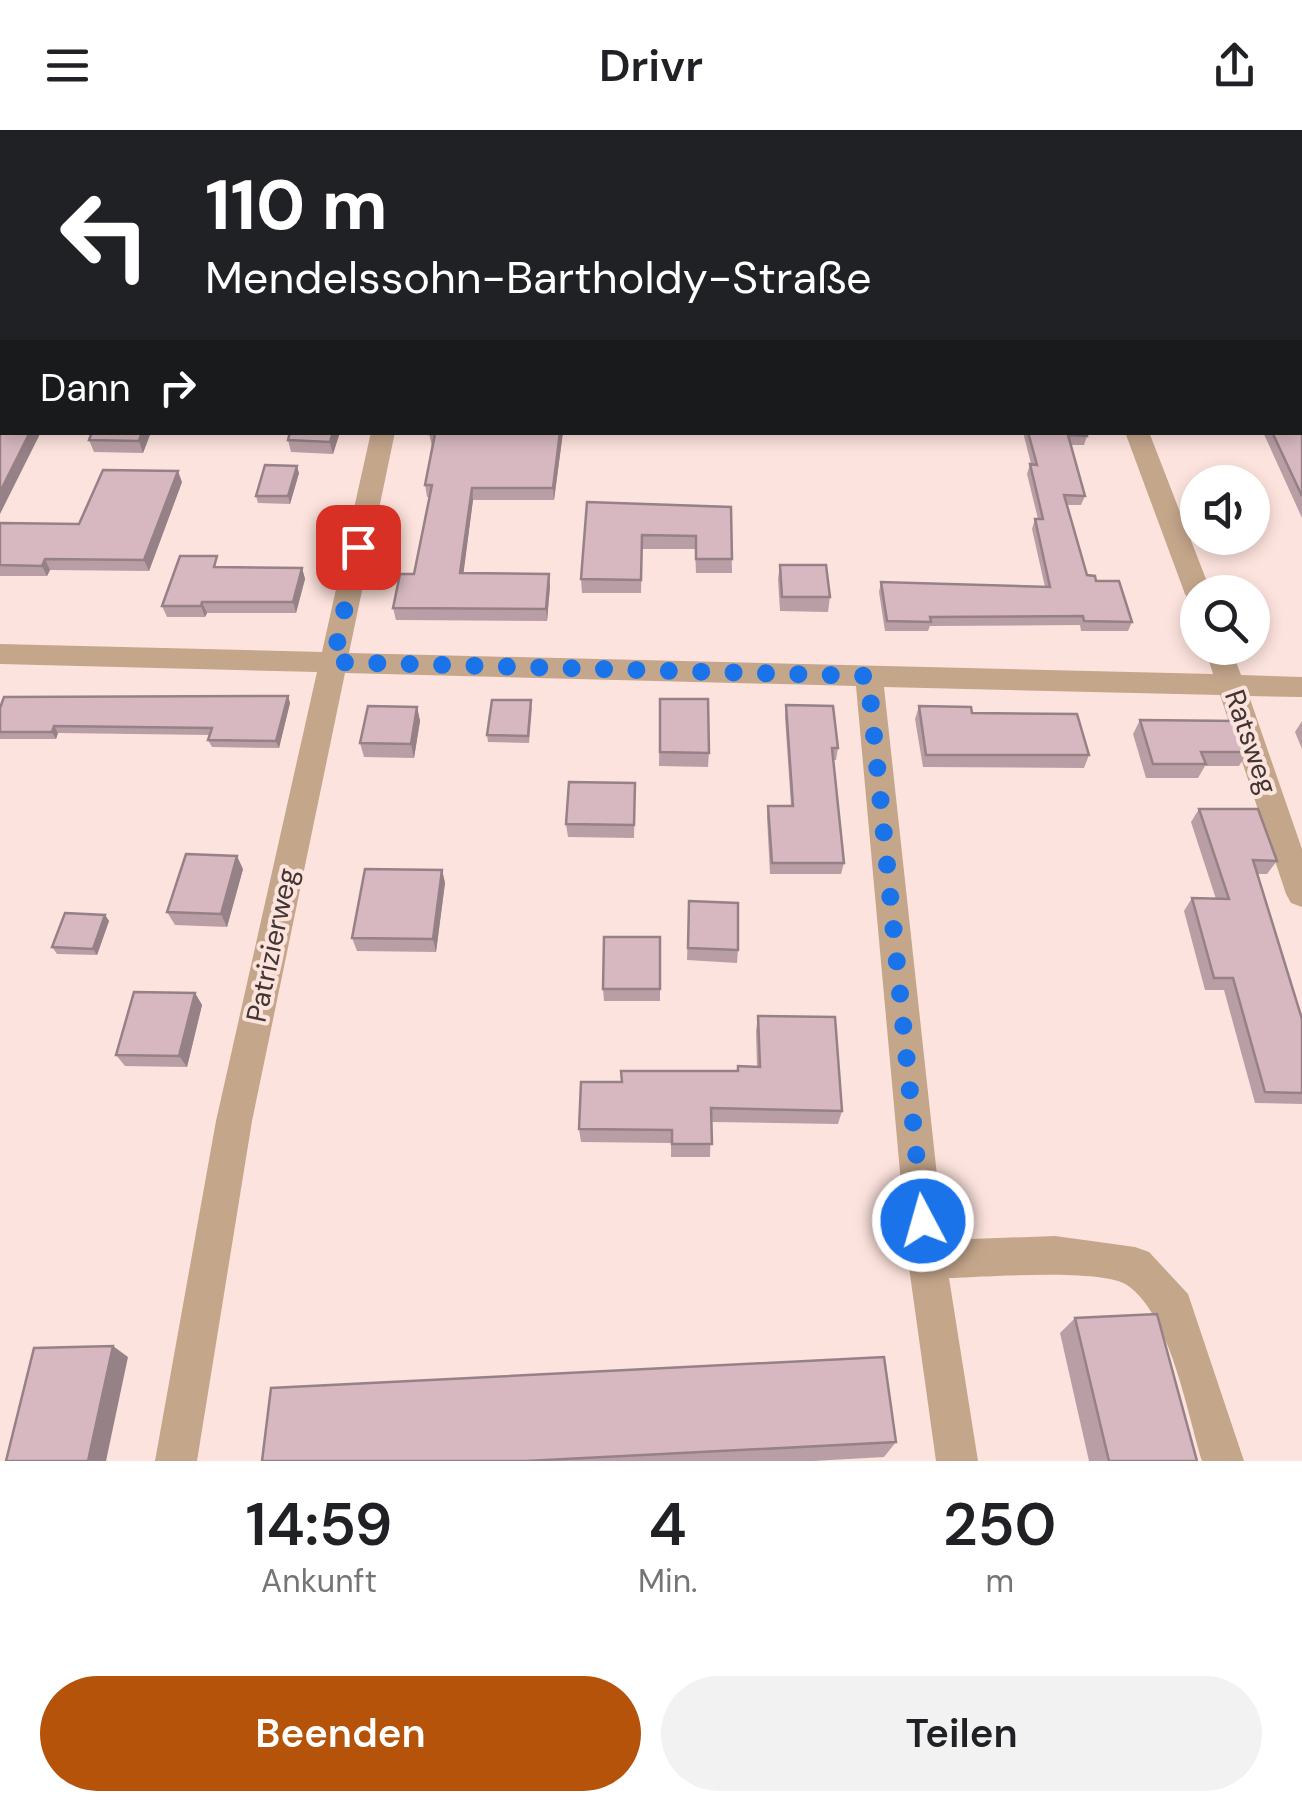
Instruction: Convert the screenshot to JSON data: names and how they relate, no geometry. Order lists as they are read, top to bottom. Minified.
{"streets":{"street":["Ratsweg","Patrizierweg"]},"page":{"header":"Drivr","turn":["110 m","Mendelssohn-Bartholdy-Straße"],"then":"Dann","eta":["14:59","Ankunft","4","Min.","250","m"],"buttons":["Beenden","Teilen"]}}
